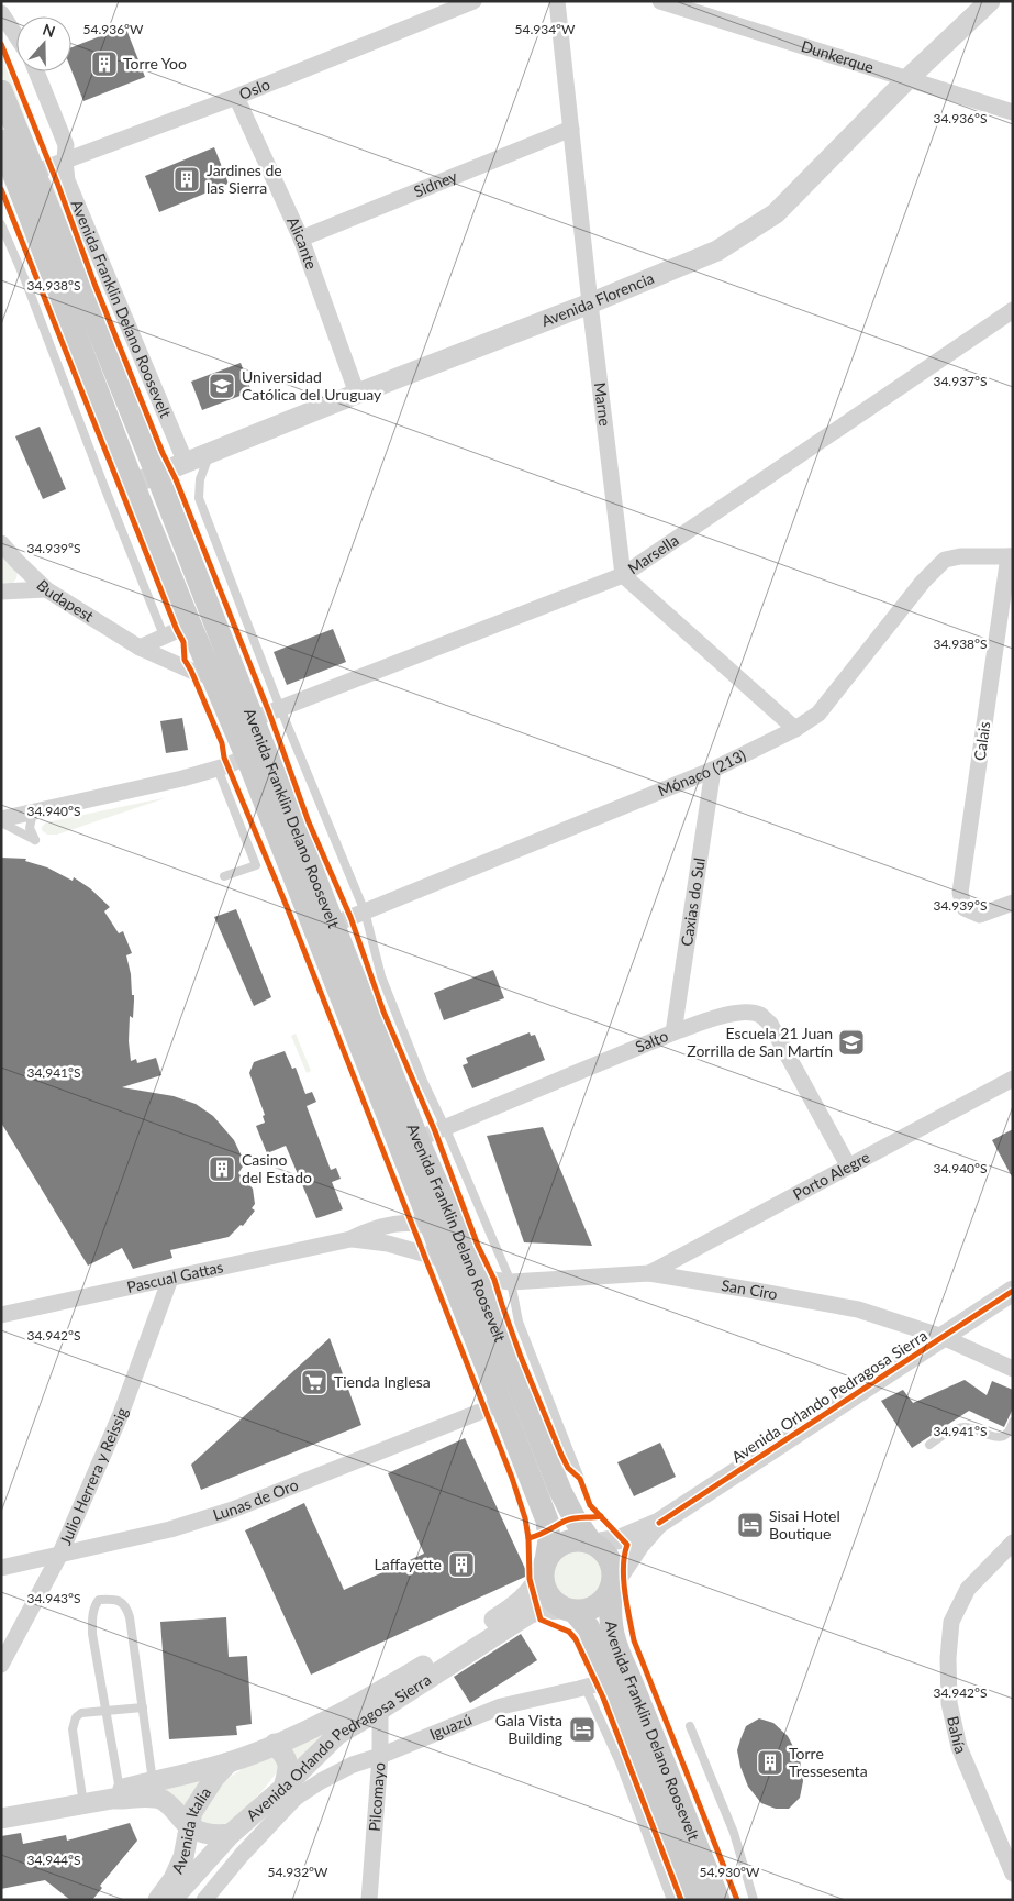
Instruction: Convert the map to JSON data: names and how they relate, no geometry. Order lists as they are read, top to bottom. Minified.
{"streets":{"main road":["Avenida Franklin Delano Roosevelt"],"street":["Dunkerque","Oslo","Sidney","Alicante","Avenida Florencia","Marne","Marsella","Budapest","Calais","Mónaco (213)","Caxias do Sul","Salto","Porto Alegre","Pascual Gattas","San Ciro","Avenida Orlando Pedragosa Sierra","Julio Herrera y Reissig","Lunas de Oro","Iguazú","Bahía","Pilcomayo","Avenida Italia"]},"crossings":[["Dunkerque","Avenida Florencia"],["Oslo","Alicante"],["Oslo","Avenida Franklin Delano Roosevelt"],["Sidney","Alicante"],["Sidney","Marne"],["Alicante","Avenida Florencia"],["Avenida Florencia","Avenida Franklin Delano Roosevelt"],["Avenida Florencia","Marne"],["Avenida Franklin Delano Roosevelt","Marsella"],["Avenida Franklin Delano Roosevelt","Budapest"],["Avenida Franklin Delano Roosevelt","Mónaco (213)"],["Avenida Franklin Delano Roosevelt","Salto"],["Avenida Franklin Delano Roosevelt","Pascual Gattas"],["Avenida Franklin Delano Roosevelt","San Ciro"],["Avenida Franklin Delano Roosevelt","Avenida Orlando Pedragosa Sierra"],["Avenida Franklin Delano Roosevelt","Lunas de Oro"],["Avenida Franklin Delano Roosevelt","Iguazú"],["Marne","Marsella"],["Calais","Mónaco (213)"],["Mónaco (213)","Caxias do Sul"],["Caxias do Sul","Salto"],["Salto","Porto Alegre"],["Porto Alegre","San Ciro"],["Pascual Gattas","Julio Herrera y Reissig"],["San Ciro","Avenida Orlando Pedragosa Sierra"],["Avenida Orlando Pedragosa Sierra","Iguazú"],["Avenida Orlando Pedragosa Sierra","Pilcomayo"],["Avenida Orlando Pedragosa Sierra","Avenida Italia"],["Julio Herrera y Reissig","Lunas de Oro"],["Iguazú","Pilcomayo"]],"places":{"building":["Torre Yoo","Jardines de las Sierra","Casino del Estado","Laffayette","Torre Tressesenta"],"school or university":["Universidad Católica del Uruguay","Escuela 21 Juan Zorrilla de San Martín"],"supermarket":["Tienda Inglesa"],"hotel":["Sisai Hotel Boutique","Gala Vista Building"]},"north":"top","coordinates":["54.934°W","54.936°W","34.936°S","34.938°S","34.937°S","34.939°S","34.940°S","34.941°S","34.942°S","34.943°S","34.944°S","54.932°W","54.930°W"]}
